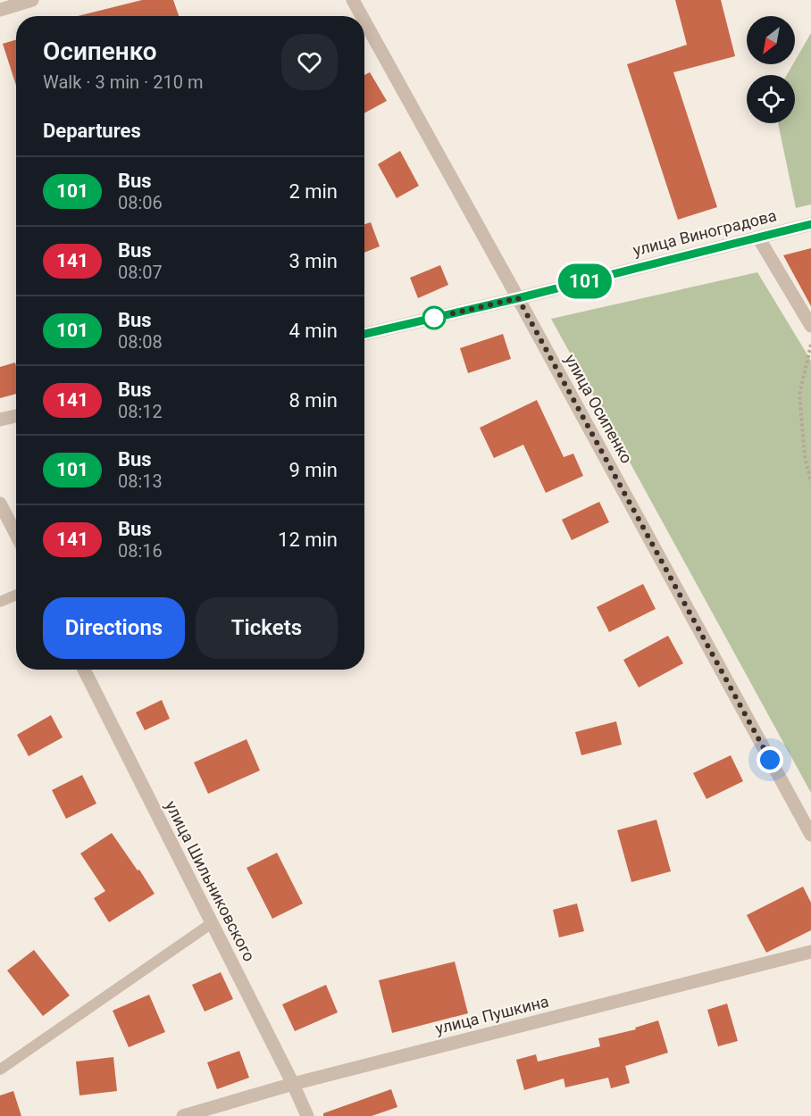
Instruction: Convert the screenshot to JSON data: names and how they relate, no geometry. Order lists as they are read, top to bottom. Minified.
{"streets":{"street":["улица Виноградова","улица Осипенко","улица Шильниковского","улица Пушкина"]},"crossings":[["улица Виноградова","улица Осипенко"],["улица Шильниковского","улица Пушкина"]],"lines":["bus line 101"],"north":"bottom left","page":{"on_map":"101","heading":[["Осипенко","Walk · 3 min · 210 m"],"Departures"],"list":[{"mark":"101","name":"Bus","note":"08:06","value":"2 min"},{"mark":"141","name":"Bus","note":"08:07","value":"3 min"},{"mark":"101","name":"Bus","note":"08:08","value":"4 min"},{"mark":"141","name":"Bus","note":"08:12","value":"8 min"},{"mark":"101","name":"Bus","note":"08:13","value":"9 min"},{"mark":"141","name":"Bus","note":"08:16","value":"12 min"}],"buttons":["Directions","Tickets"]}}
